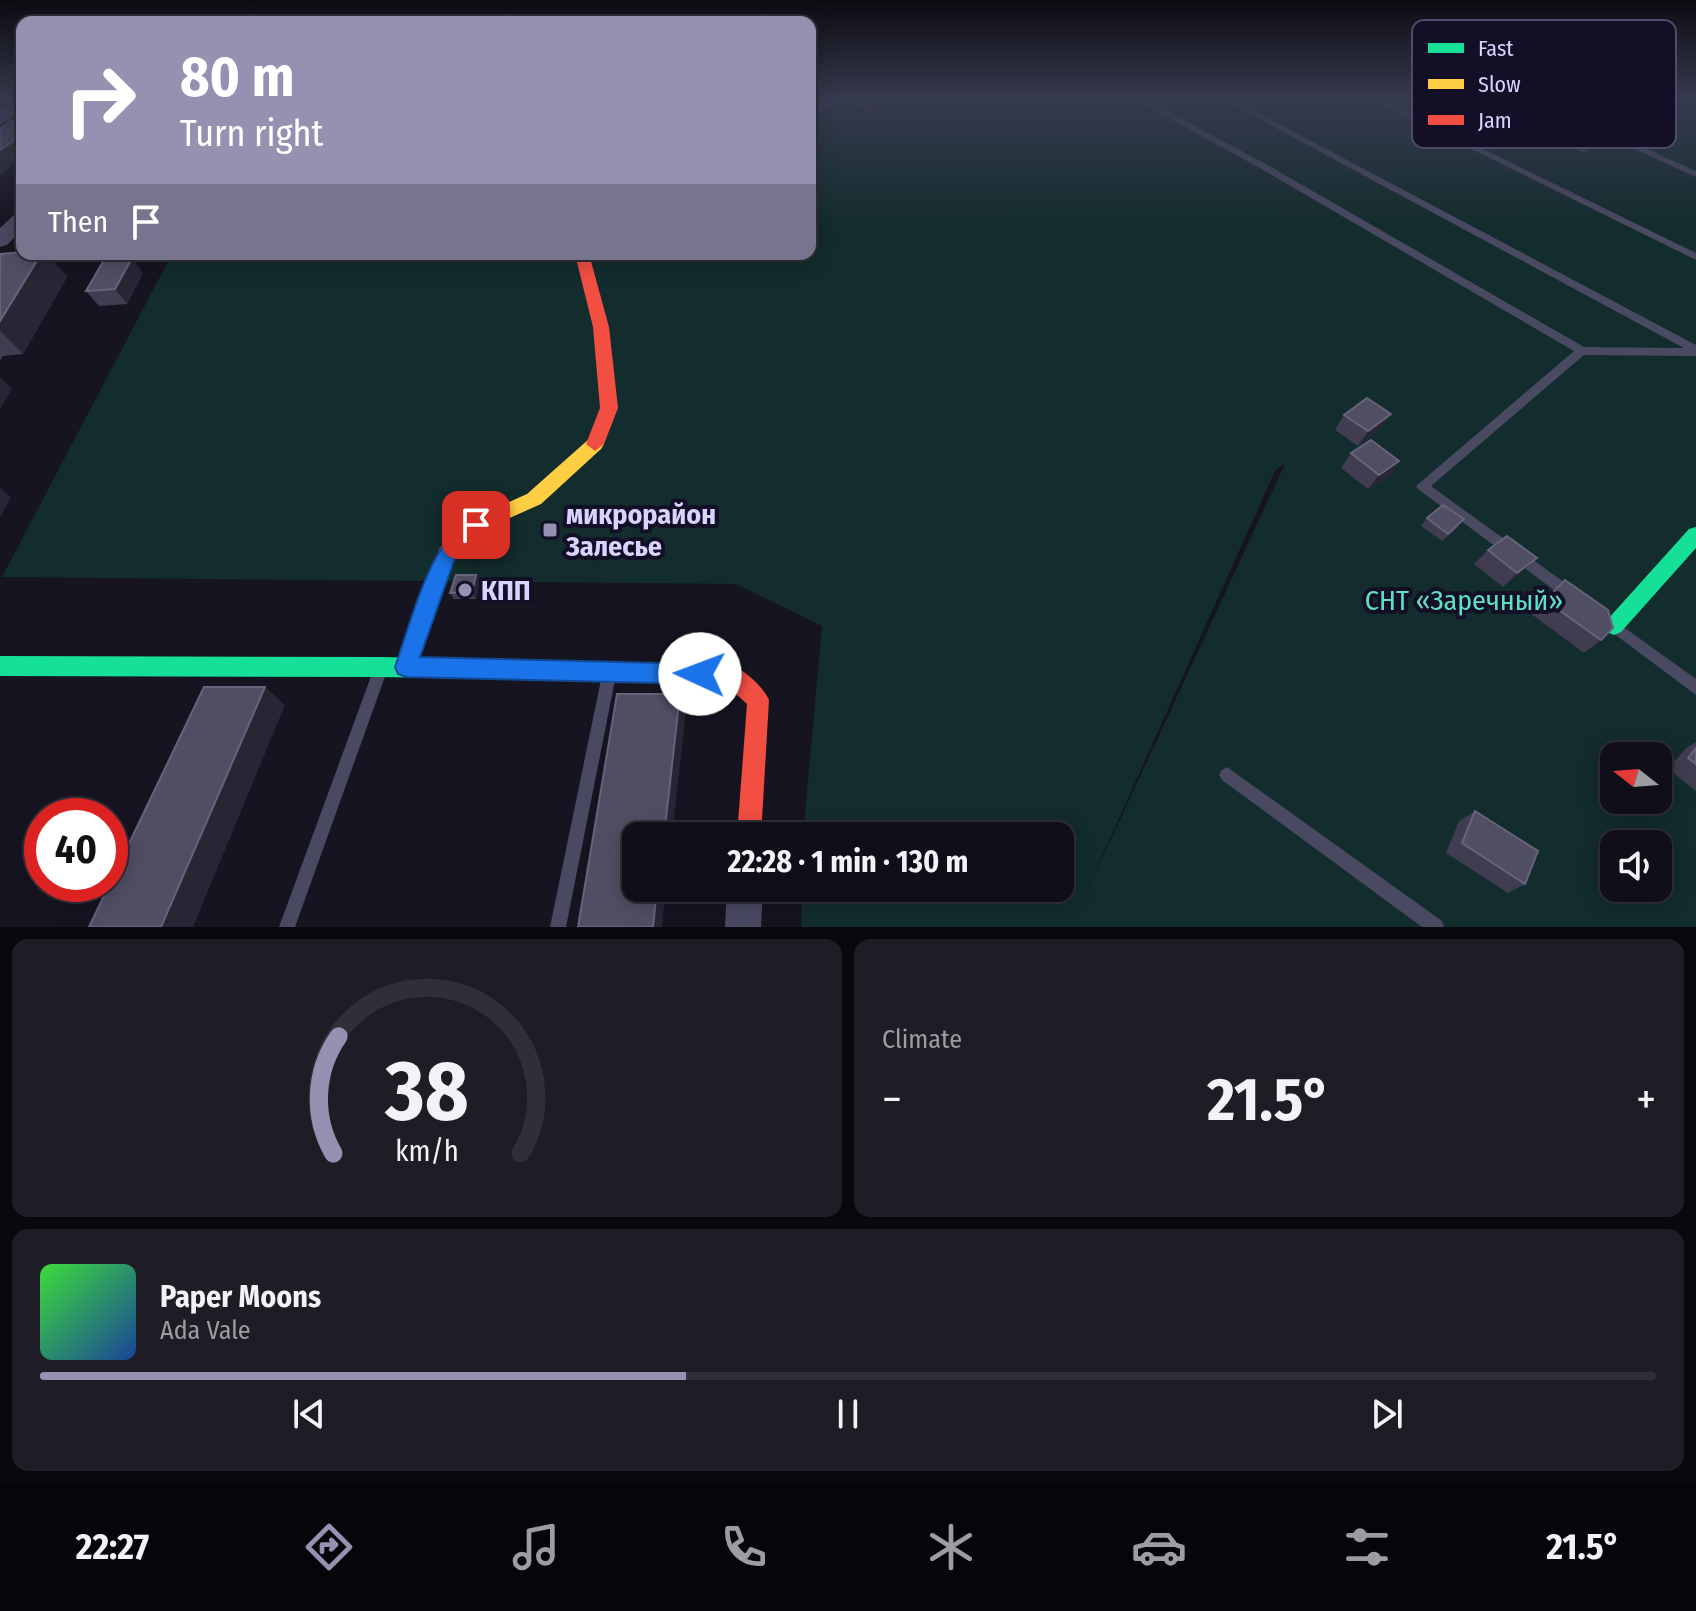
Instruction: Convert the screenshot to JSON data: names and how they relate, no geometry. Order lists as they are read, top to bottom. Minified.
{"parks":["СНТ «Заречный»"],"places":{"transit":["микрорайон Залесье"],"other":["КПП"]},"legend":["Fast","Slow","Jam"],"north":"left","page":{"turn":["80 m","Turn right"],"then":"Then","limit":"40","trip":"22:28 · 1 min · 130 m","tile":"Climate","heat":["−","21.5°","+"],"song":["Paper Moons","Ada Vale"],"tabs":["22:27","21.5°"],"gauge":["38","km/h"]}}
